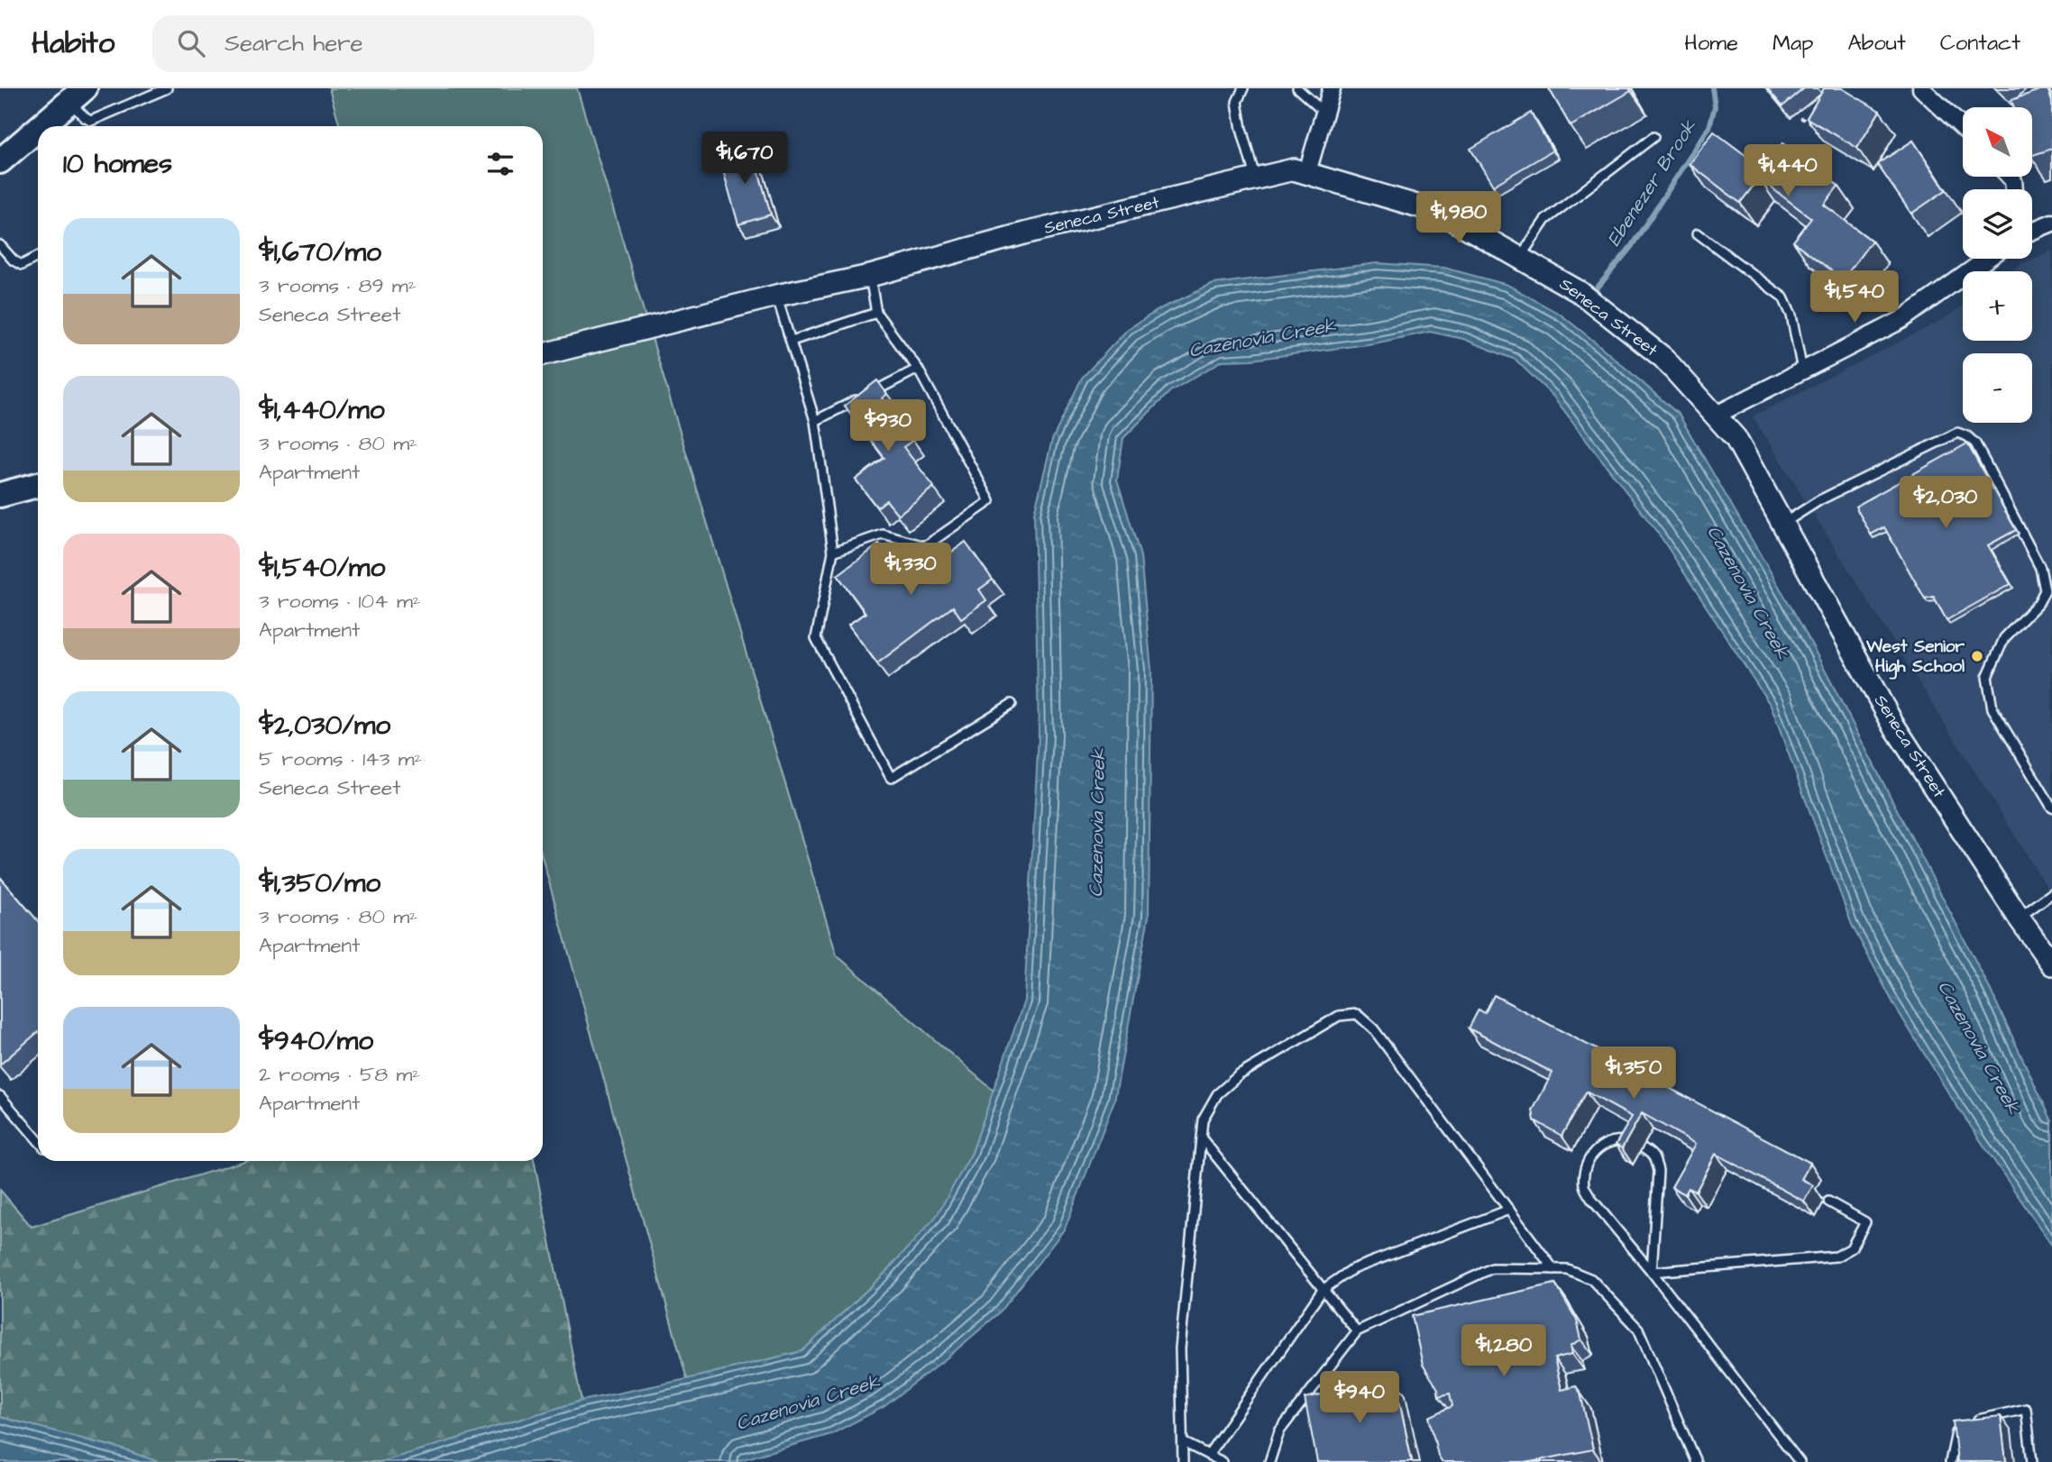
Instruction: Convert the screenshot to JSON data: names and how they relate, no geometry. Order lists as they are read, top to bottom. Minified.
{"streets":{"street":["Seneca Street"]},"water":["Ebenezer Brook","Cazenovia Creek"],"places":["West Senior High School"],"north":"top left","page":{"header":"Habito","search":"Search here","nav":["Home","Map","About","Contact"],"map_buttons":["+","−"],"heading":"10 homes","price":["$1,670","$1,440","$1,980","$1,540","$930","$2,030","$1,330","$1,350","$1,280","$940"],"list":[{"name":"$1,670/mo","note":"3 rooms · 89 m² · Seneca Street"},{"name":"$1,440/mo","note":"3 rooms · 80 m² · Apartment"},{"name":"$1,540/mo","note":"3 rooms · 104 m² · Apartment"},{"name":"$2,030/mo","note":"5 rooms · 143 m² · Seneca Street"},{"name":"$1,350/mo","note":"3 rooms · 80 m² · Apartment"},{"name":"$940/mo","note":"2 rooms · 58 m² · Apartment"}]}}
